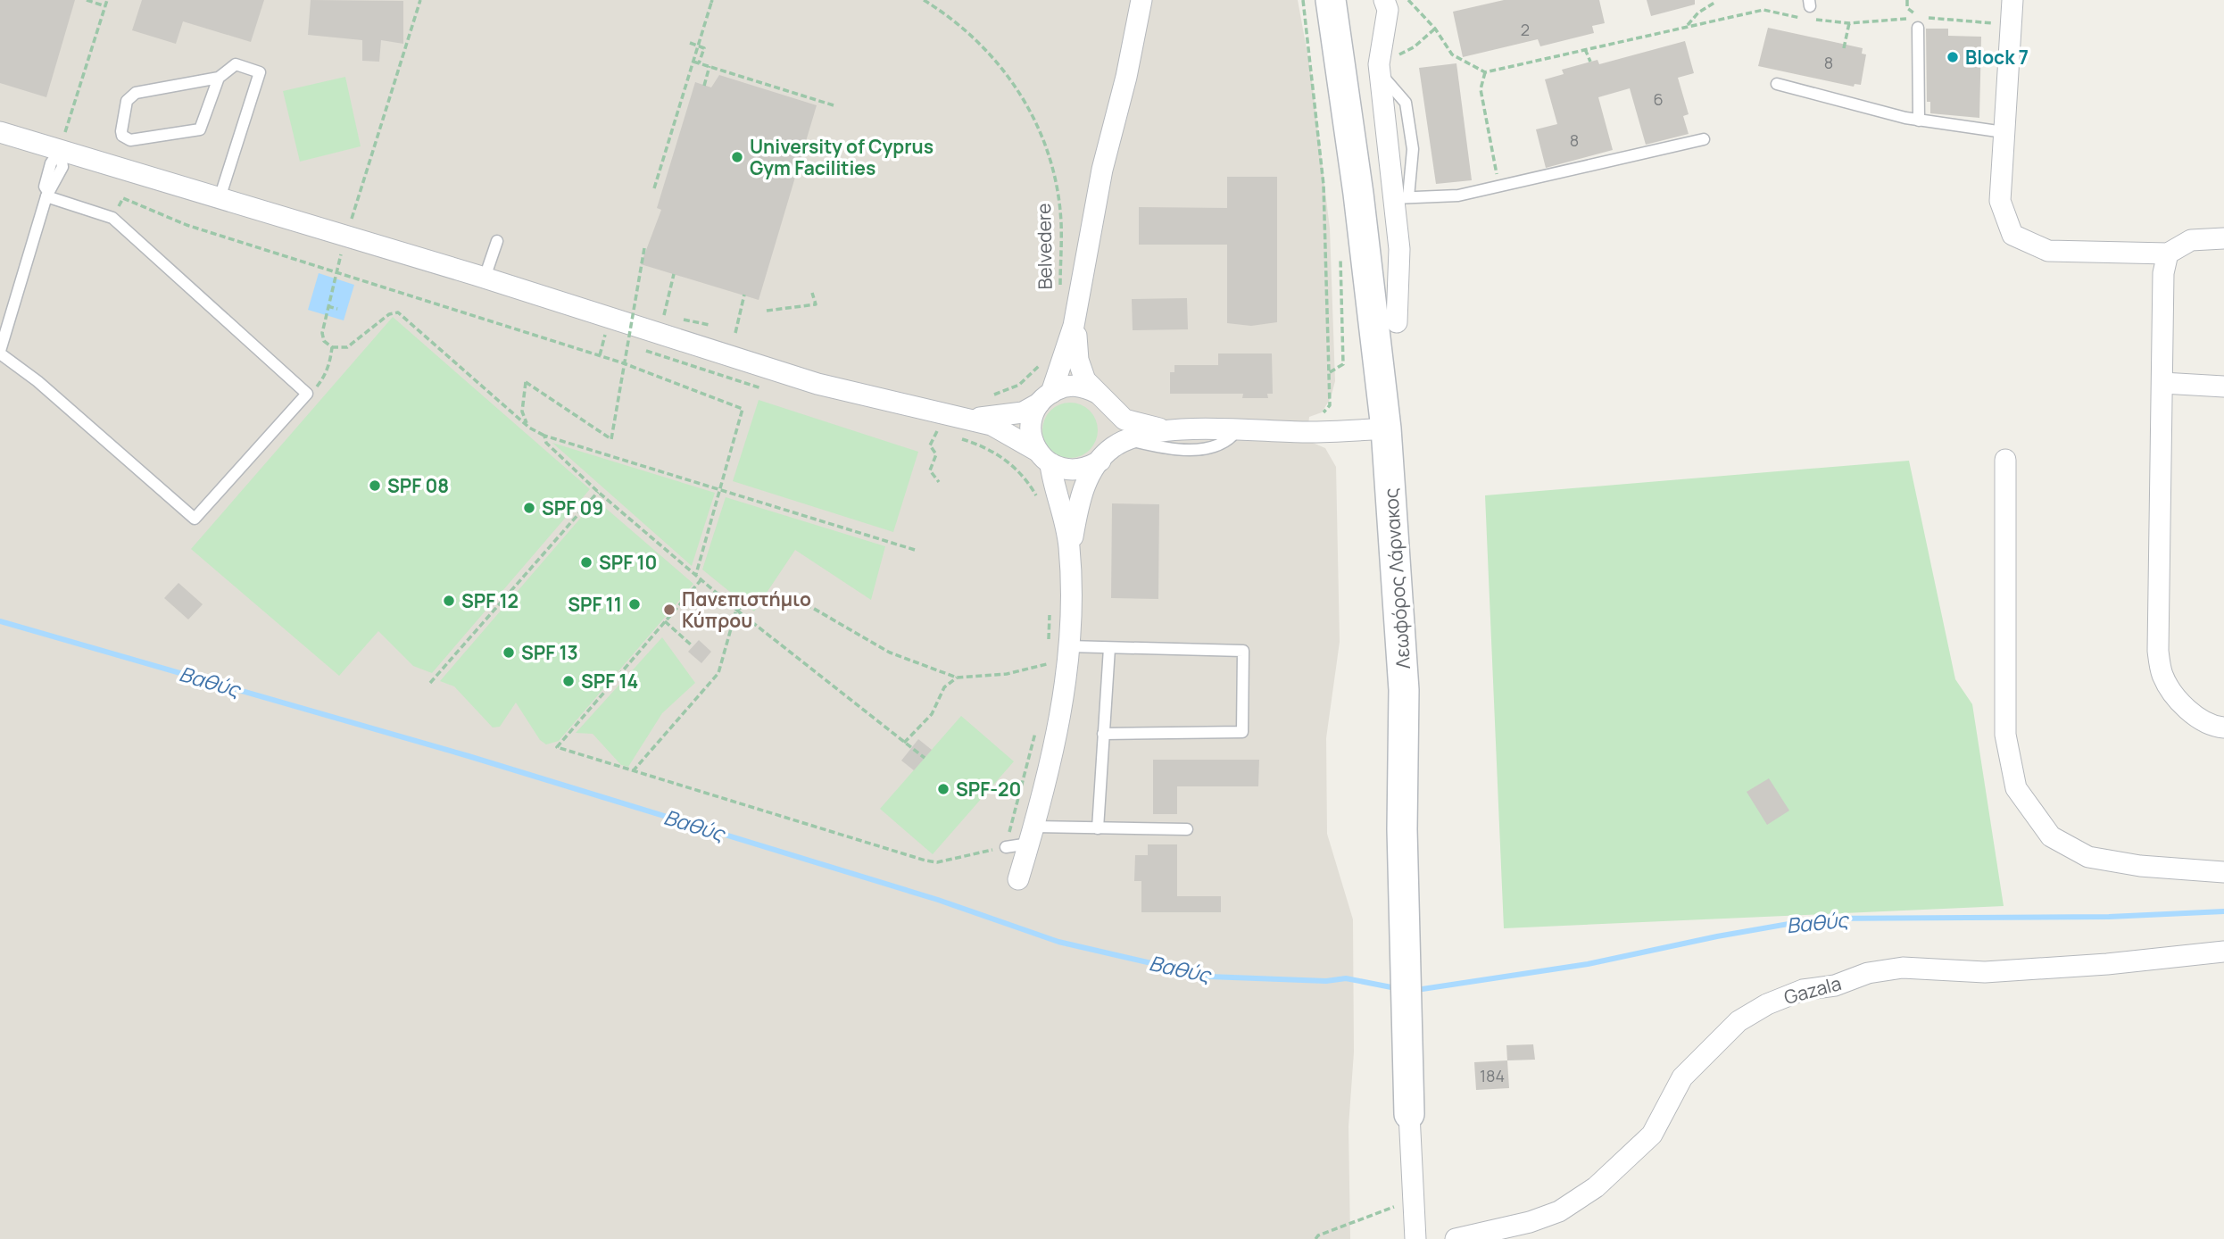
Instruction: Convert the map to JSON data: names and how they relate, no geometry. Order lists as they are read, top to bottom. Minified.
{"streets":{"main road":["Λεωφόρος Λάρνακος"],"street":["Gazala"],"path":["Belvedere"]},"water":["Βαθύς"],"places":["Block 7","University of Cyprus Gym Facilities","SPF 08","SPF 09","SPF 10","SPF 12","SPF 11","Πανεπιστήμιο Κύπρου","SPF 13","SPF 14","SPF-20"],"house_numbers":["2","8","6","8","184"]}
